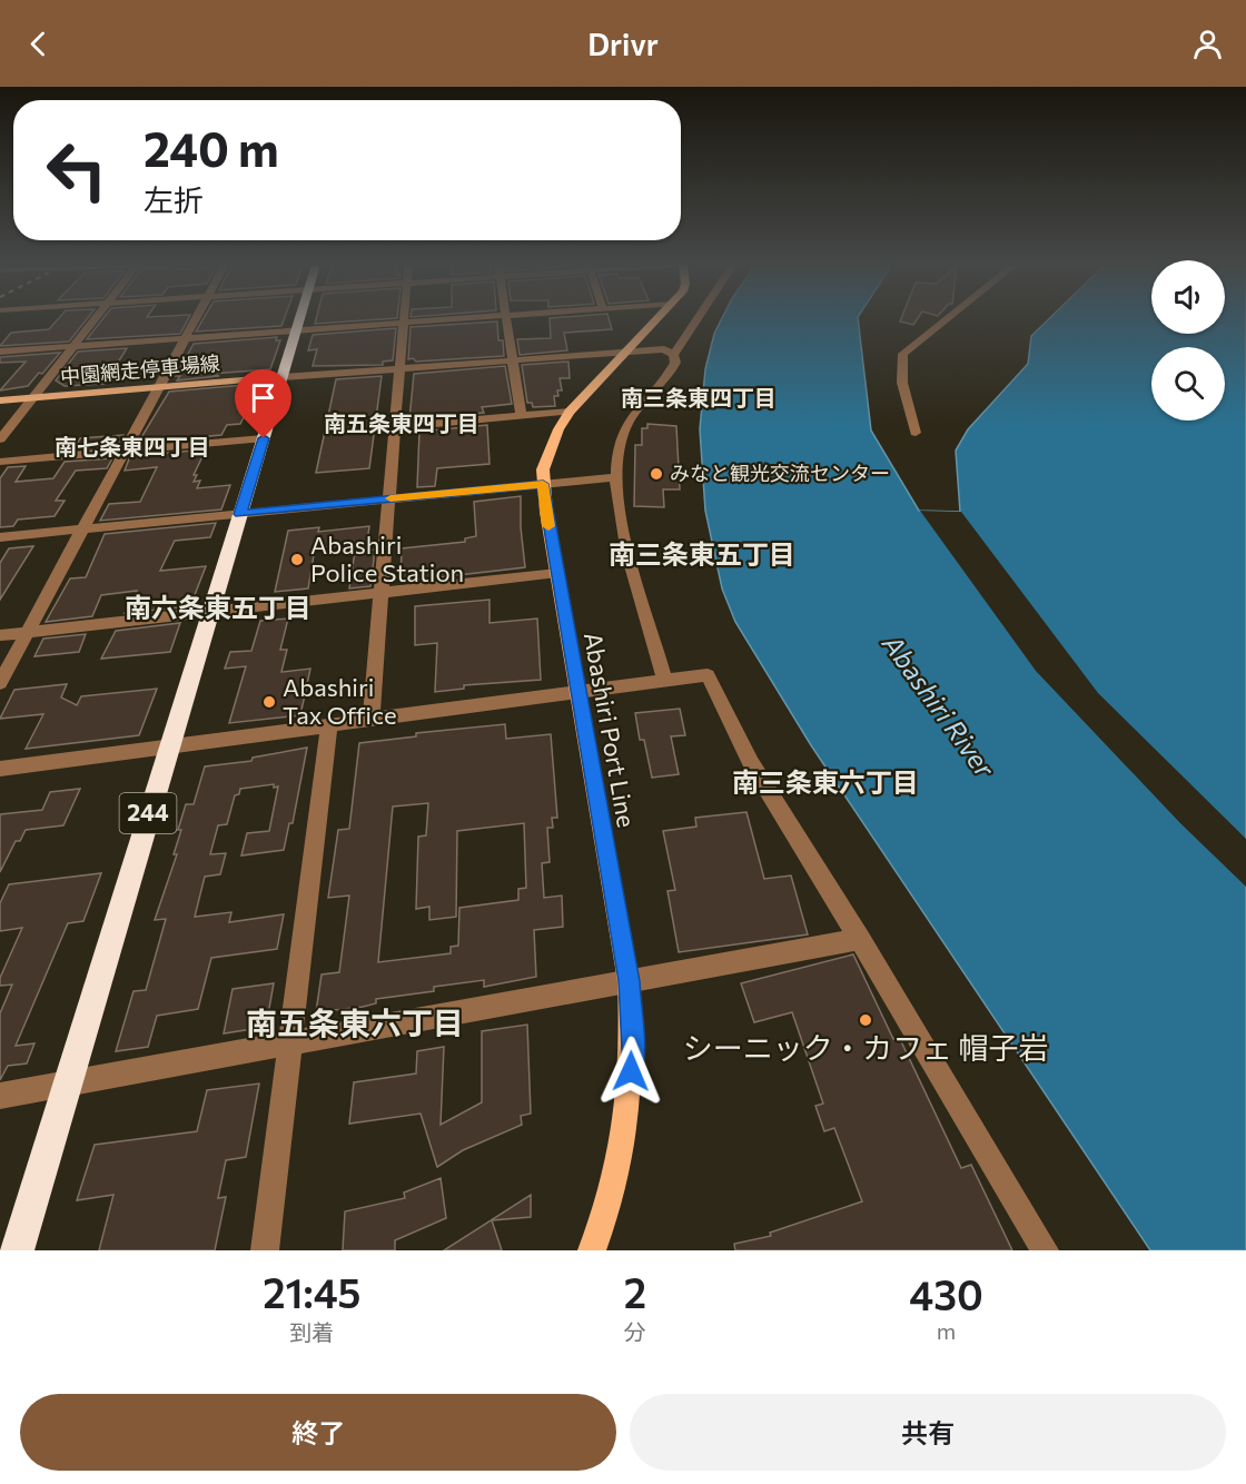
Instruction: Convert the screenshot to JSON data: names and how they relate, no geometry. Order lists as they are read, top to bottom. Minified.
{"streets":{"highway":["244"],"main road":["中園網走停車場線","Abashiri Port Line"]},"crossings":[["中園網走停車場線","244"]],"districts":["南三条東四丁目","南五条東四丁目","南七条東四丁目","南三条東五丁目","南六条東五丁目","南三条東六丁目","南五条東六丁目"],"water":["Abashiri River"],"places":["みなと観光交流センター","Abashiri Police Station","Abashiri Tax Office","シーニック・カフェ 帽子岩"],"page":{"header":"Drivr","turn":["240 m","左折"],"eta":["21:45","到着","2","分","430","m"],"buttons":["終了","共有"]}}
